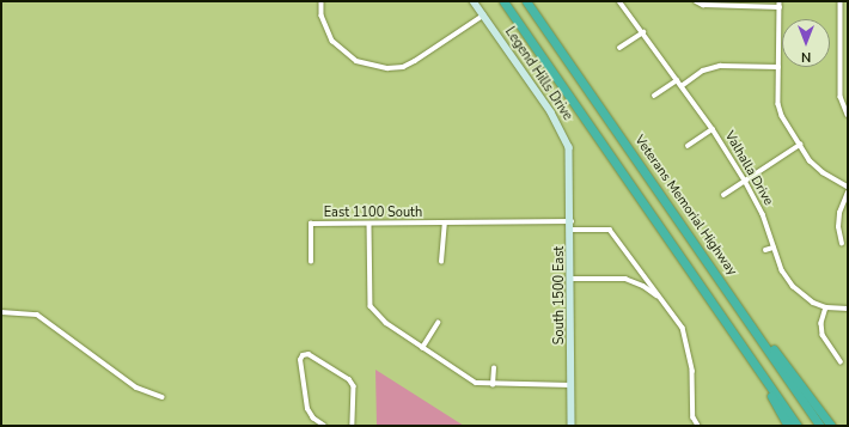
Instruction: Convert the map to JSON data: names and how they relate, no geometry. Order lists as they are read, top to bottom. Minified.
{"streets":{"highway":["Veterans Memorial Highway"],"street":["Legend Hills Drive","Valhalla Drive","East 1100 South","South 1500 East"]},"crossings":[["Legend Hills Drive","South 1500 East"],["East 1100 South","South 1500 East"]],"north":"bottom"}
